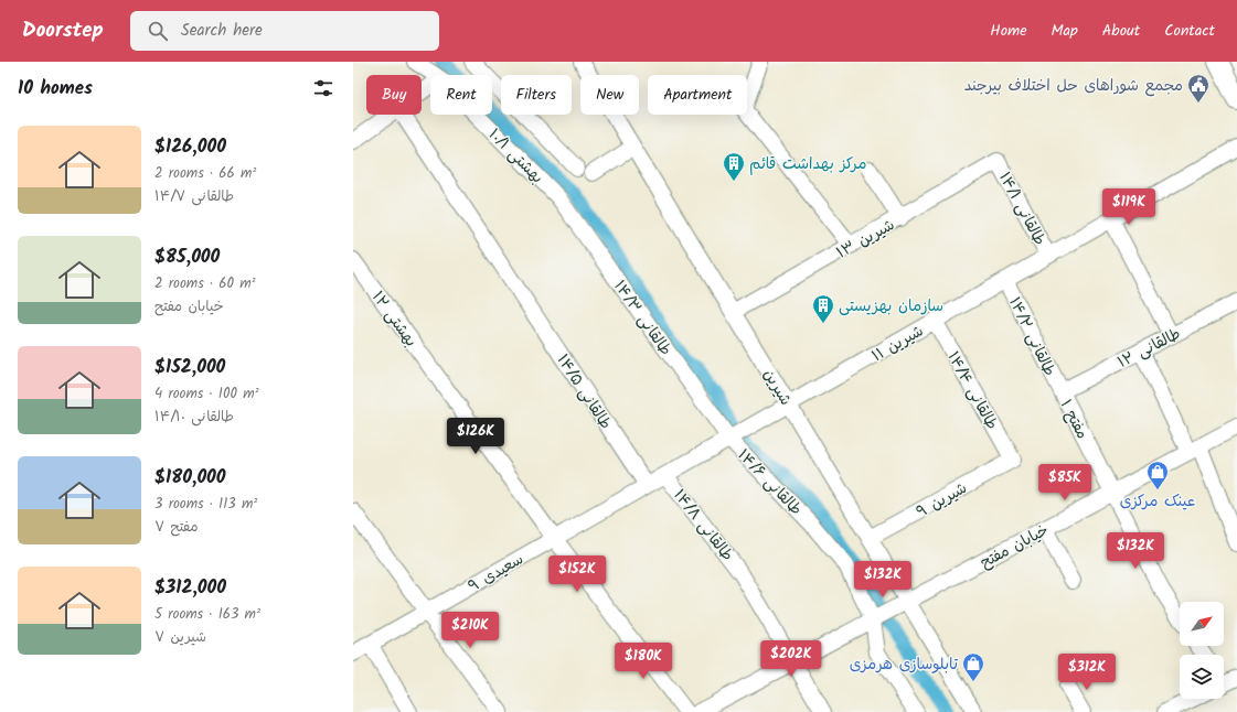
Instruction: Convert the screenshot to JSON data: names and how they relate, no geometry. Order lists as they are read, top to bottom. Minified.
{"streets":{"street":["بهشتی ۱۰/۱","طالقانی ۱۴/۱","شیرین ۱۳","طالقانی ۱۴/۳","بهشتی ۱۲","طالقانی ۱۴/۲","شیرین ۱۱","طالقانی ۱۲","شیرین","طالقانی ۱۴/۴","طالقانی ۱۴/۵","مفتح ۱","طالقانی ۱۴/۶","شیرین ۹","طالقانی ۱۴/۸","خیابان مفتح","سعیدی ۹"]},"crossings":[["بهشتی ۱۰/۱","طالقانی ۱۴/۳"],["طالقانی ۱۴/۱","شیرین ۱۳"],["طالقانی ۱۴/۱","شیرین ۱۱"],["شیرین ۱۳","شیرین"],["طالقانی ۱۴/۳","طالقانی ۱۴/۶"],["طالقانی ۱۴/۳","سعیدی ۹"],["بهشتی ۱۲","سعیدی ۹"],["طالقانی ۱۴/۲","شیرین ۱۱"],["طالقانی ۱۴/۲","طالقانی ۱۲"],["طالقانی ۱۴/۲","مفتح ۱"],["شیرین ۱۱","شیرین"],["شیرین ۱۱","طالقانی ۱۴/۴"],["شیرین ۱۱","سعیدی ۹"],["طالقانی ۱۲","مفتح ۱"],["شیرین","شیرین ۹"],["شیرین","خیابان مفتح"],["طالقانی ۱۴/۴","شیرین ۹"],["طالقانی ۱۴/۵","سعیدی ۹"],["مفتح ۱","خیابان مفتح"],["طالقانی ۱۴/۶","خیابان مفتح"],["طالقانی ۱۴/۶","سعیدی ۹"],["طالقانی ۱۴/۸","خیابان مفتح"],["طالقانی ۱۴/۸","سعیدی ۹"]],"places":{"public building":["مجمع شوراهای حل اختلاف بیرجند"],"building":["مرکز بهداشت قائم","سازمان بهزیستی"],"shop":["عینک مرکزی","تابلوسازی هرمزی"]},"north":"top right","page":{"header":"Doorstep","search":"Search here","nav":["Home","Map","About","Contact"],"heading":"10 homes","chip":["Buy","Rent","Filters","New","Apartment"],"list":[{"name":"$126,000","note":"2 rooms · 66 m² · طالقانی ۱۴/۷"},{"name":"$85,000","note":"2 rooms · 60 m² · خیابان مفتح"},{"name":"$152,000","note":"4 rooms · 100 m² · طالقانی ۱۴/۱۰"},{"name":"$180,000","note":"3 rooms · 113 m² · مفتح ۷"},{"name":"$312,000","note":"5 rooms · 163 m² · شیرین ۷"}],"price":["$119K","$126K","$85K","$132K","$152K","$132K","$210K","$202K","$180K","$312K"]}}
